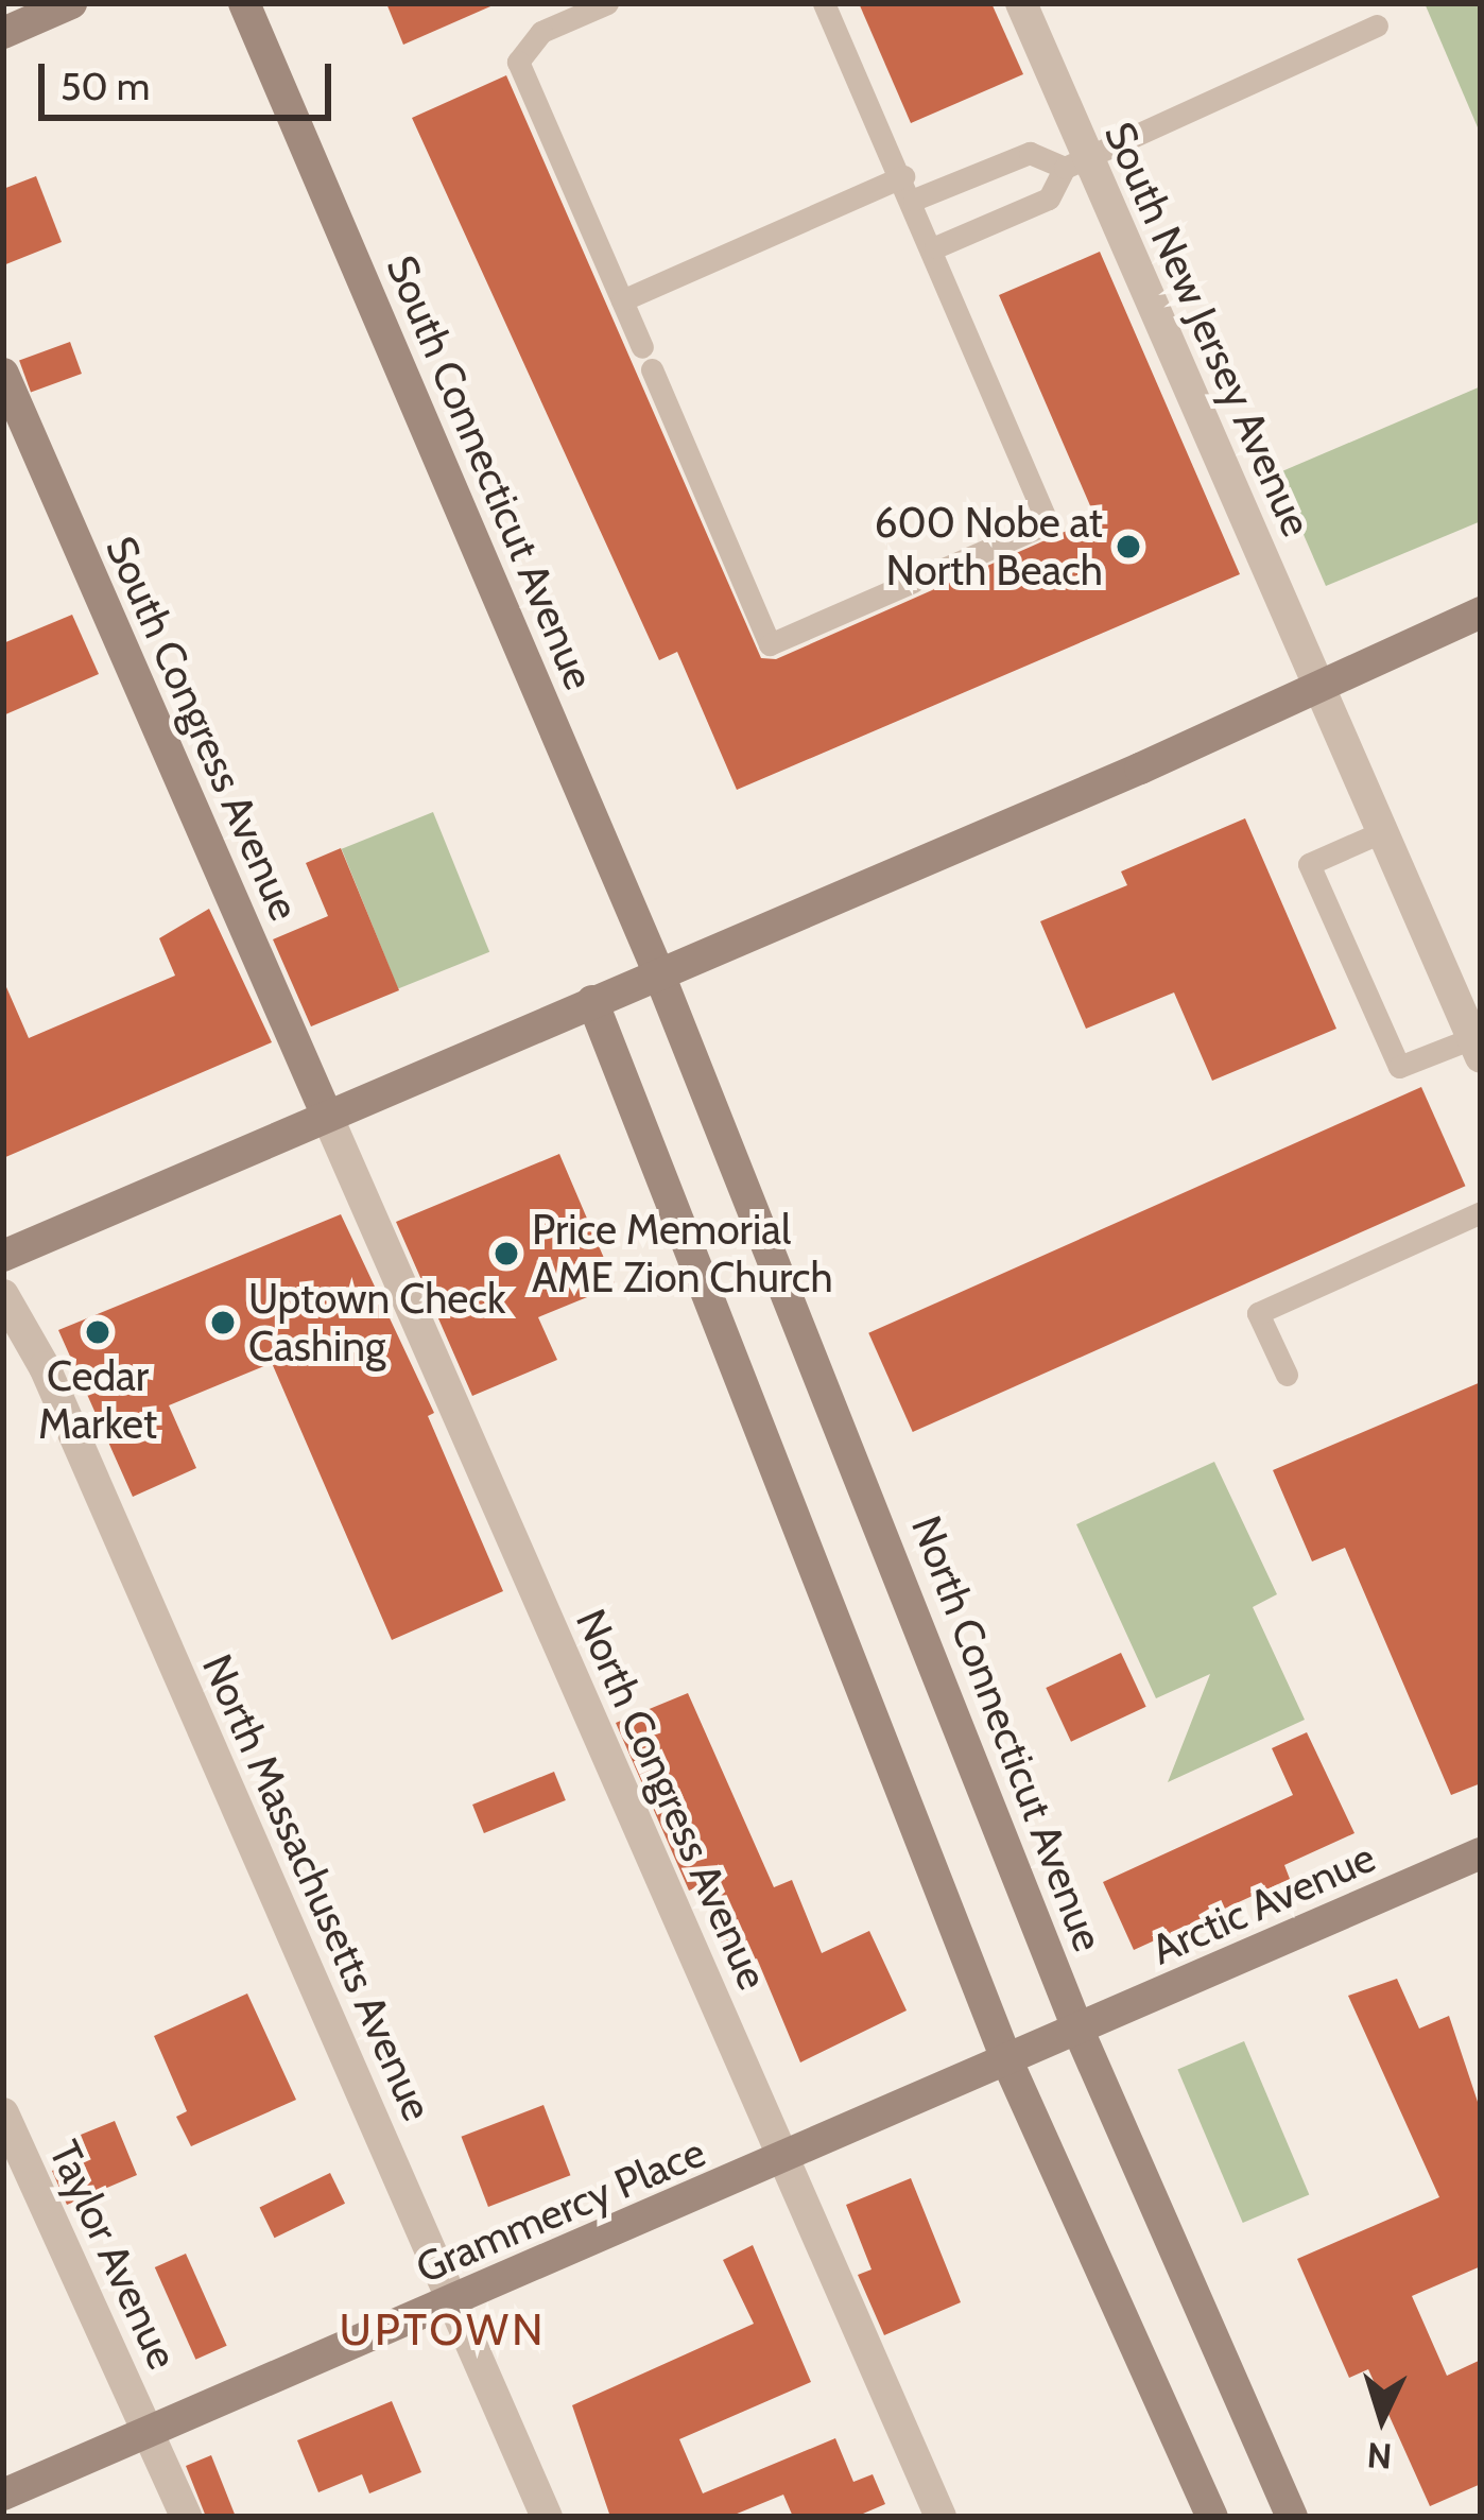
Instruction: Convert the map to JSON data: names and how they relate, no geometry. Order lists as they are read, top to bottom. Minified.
{"streets":{"street":["South New Jersey Avenue","South Connecticut Avenue","South Congress Avenue","North Connecticut Avenue","North Congress Avenue","North Massachusetts Avenue","Arctic Avenue","Grammercy Place","Taylor Avenue"]},"crossings":[["South Connecticut Avenue","North Connecticut Avenue"],["South Congress Avenue","North Congress Avenue"],["North Connecticut Avenue","Arctic Avenue"],["North Connecticut Avenue","Grammercy Place"],["North Congress Avenue","Grammercy Place"],["North Massachusetts Avenue","Grammercy Place"],["Arctic Avenue","Grammercy Place"],["Grammercy Place","Taylor Avenue"]],"districts":["UPTOWN"],"places":["600 Nobe at North Beach","Price Memorial AME Zion Church","Uptown Check Cashing","Cedar Market"],"scale_bar":"50 m","north":"bottom"}
